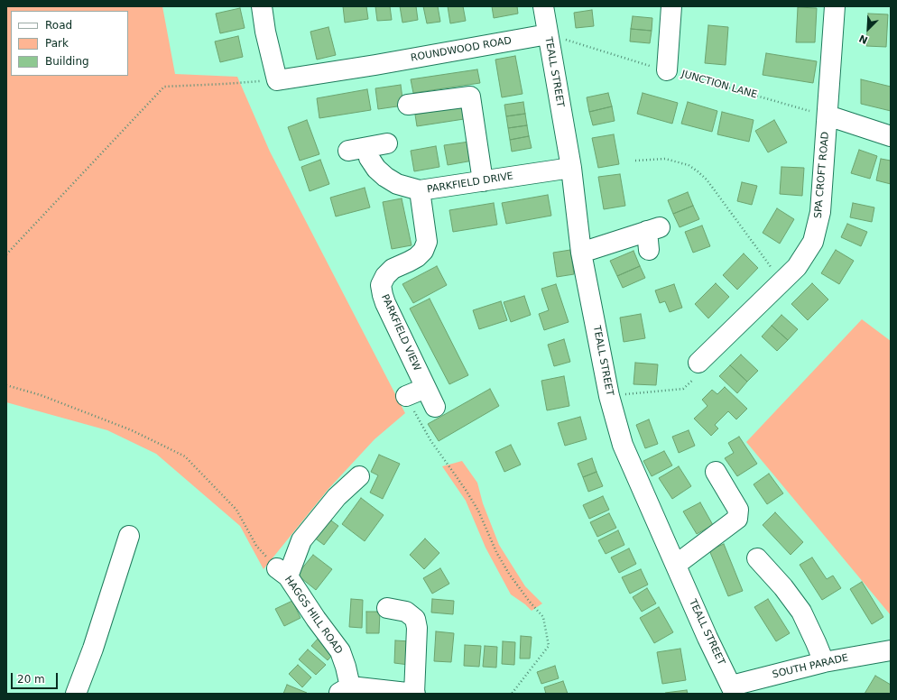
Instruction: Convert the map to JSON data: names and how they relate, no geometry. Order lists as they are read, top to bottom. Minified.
{"streets":{"street":["ROUNDWOOD ROAD","TEALL STREET","SPA CROFT ROAD","PARKFIELD DRIVE","PARKFIELD VIEW","HAGGS HILL ROAD","SOUTH PARADE"],"path":["JUNCTION LANE"]},"crossings":[["ROUNDWOOD ROAD","TEALL STREET"],["ROUNDWOOD ROAD","JUNCTION LANE"],["TEALL STREET","JUNCTION LANE"],["TEALL STREET","PARKFIELD DRIVE"],["TEALL STREET","SOUTH PARADE"],["JUNCTION LANE","SPA CROFT ROAD"],["PARKFIELD DRIVE","PARKFIELD VIEW"]],"legend":["Road","Park","Building"],"scale_bar":"20 m","north":"bottom left"}
